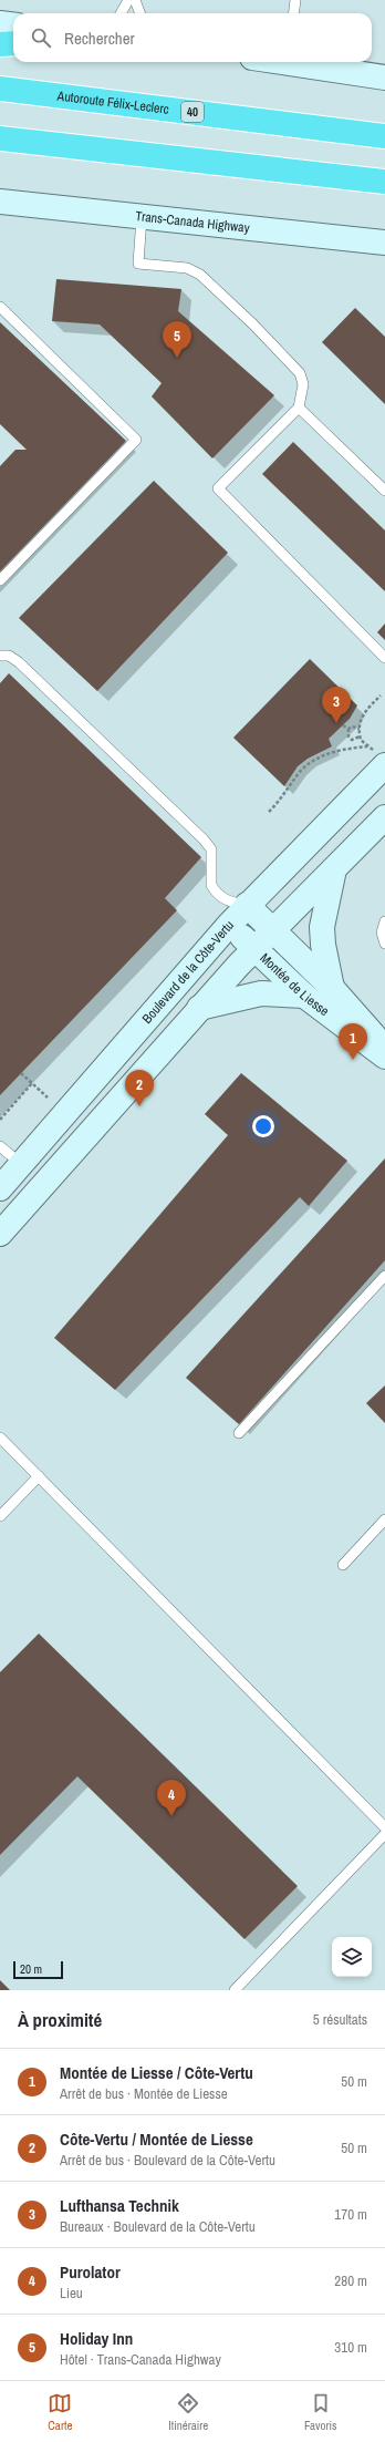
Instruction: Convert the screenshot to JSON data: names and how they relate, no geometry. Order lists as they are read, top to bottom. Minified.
{"streets":{"highway":["Autoroute Félix-Leclerc","40"],"street":["Trans-Canada Highway","Boulevard de la Côte-Vertu","Montée de Liesse"]},"crossings":[["Boulevard de la Côte-Vertu","Montée de Liesse"]],"scale_bar":"20 m","page":{"search":"Rechercher","pins":["5","3","1","2","4"],"scale":"20 m","heading":["À proximité","5 résultats"],"list":[{"mark":"1","name":"Montée de Liesse / Côte-Vertu","note":"Arrêt de bus · Montée de Liesse","value":"50 m"},{"mark":"2","name":"Côte-Vertu / Montée de Liesse","note":"Arrêt de bus · Boulevard de la Côte-Vertu","value":"50 m"},{"mark":"3","name":"Lufthansa Technik","note":"Bureaux · Boulevard de la Côte-Vertu","value":"170 m"},{"mark":"4","name":"Purolator","note":"Lieu","value":"280 m"},{"mark":"5","name":"Holiday Inn","note":"Hôtel · Trans-Canada Highway","value":"310 m"}],"nav":["Carte","Itinéraire","Favoris"]}}
